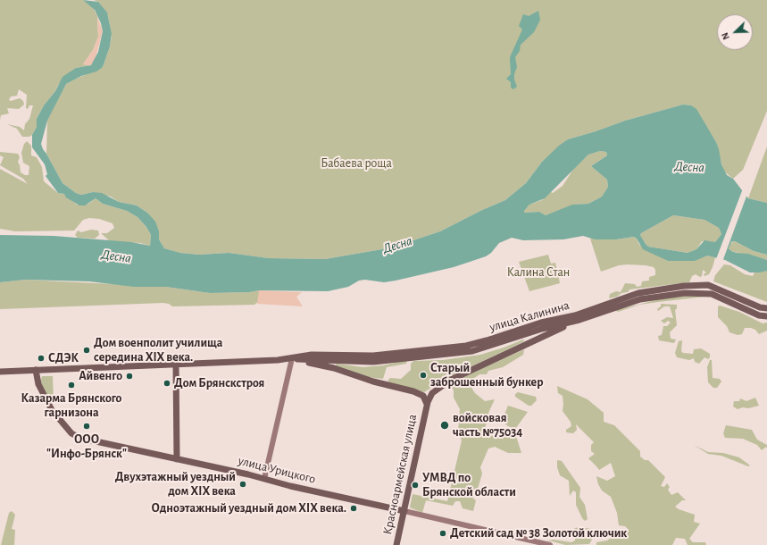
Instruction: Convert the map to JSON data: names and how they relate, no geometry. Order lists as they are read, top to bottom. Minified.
{"streets":{"main road":["улица Калинина","улица Урицкого","Красноармейская улица"]},"crossings":[["улица Калинина","улица Урицкого"],["улица Калинина","Красноармейская улица"],["улица Урицкого","Красноармейская улица"]],"water":["Десна"],"parks":["Бабаева роща","Калина Стан"],"places":["Дом военполит училища середина XIX века.","СДЭК","Старый заброшенный бункер","Айвенго","Дом Брянскстроя","Казарма Брянского гарнизона","войсковая часть №75034","ООО \"Инфо-Брянск\"","Двухэтажный уездный дом XIX века","УМВД по Брянской области","Одноэтажный уездный дом XIX века.","Детский сад № 38 Золотой ключик"],"north":"bottom left"}
